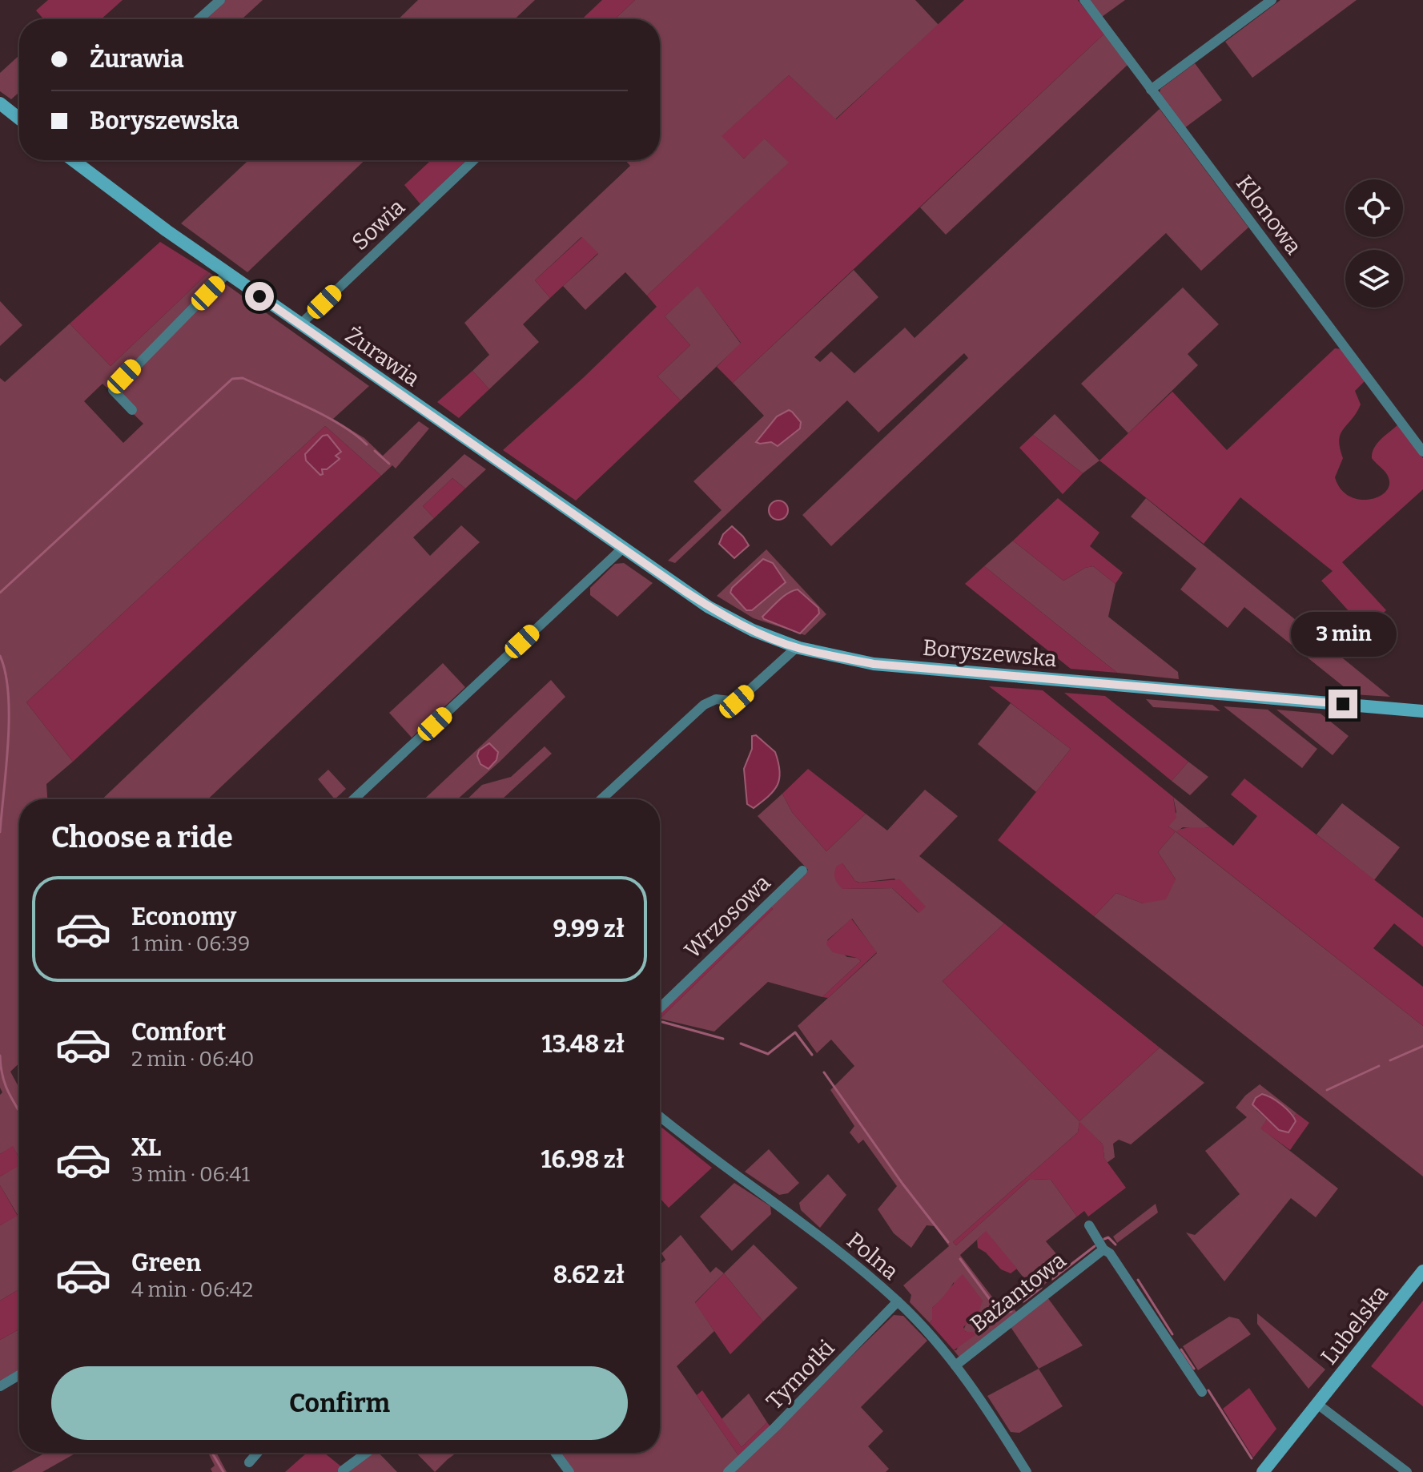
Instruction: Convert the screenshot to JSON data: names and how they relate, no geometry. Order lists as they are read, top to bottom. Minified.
{"streets":{"main road":["Żurawia","Boryszewska","Lubelska"],"street":["Klonowa","Sowia","Wrzosowa","Polna","Bażantowa","Tymotki"]},"crossings":[["Sowia","Żurawia"],["Żurawia","Boryszewska"],["Polna","Bażantowa"],["Polna","Tymotki"]],"page":{"banner":["Żurawia","Boryszewska"],"bubble":"3 min","heading":"Choose a ride","list":[{"name":"Economy","note":"1 min · 06:39","value":"9.99 zł"},{"name":"Comfort","note":"2 min · 06:40","value":"13.48 zł"},{"name":"XL","note":"3 min · 06:41","value":"16.98 zł"},{"name":"Green","note":"4 min · 06:42","value":"8.62 zł"}],"buttons":"Confirm"}}
